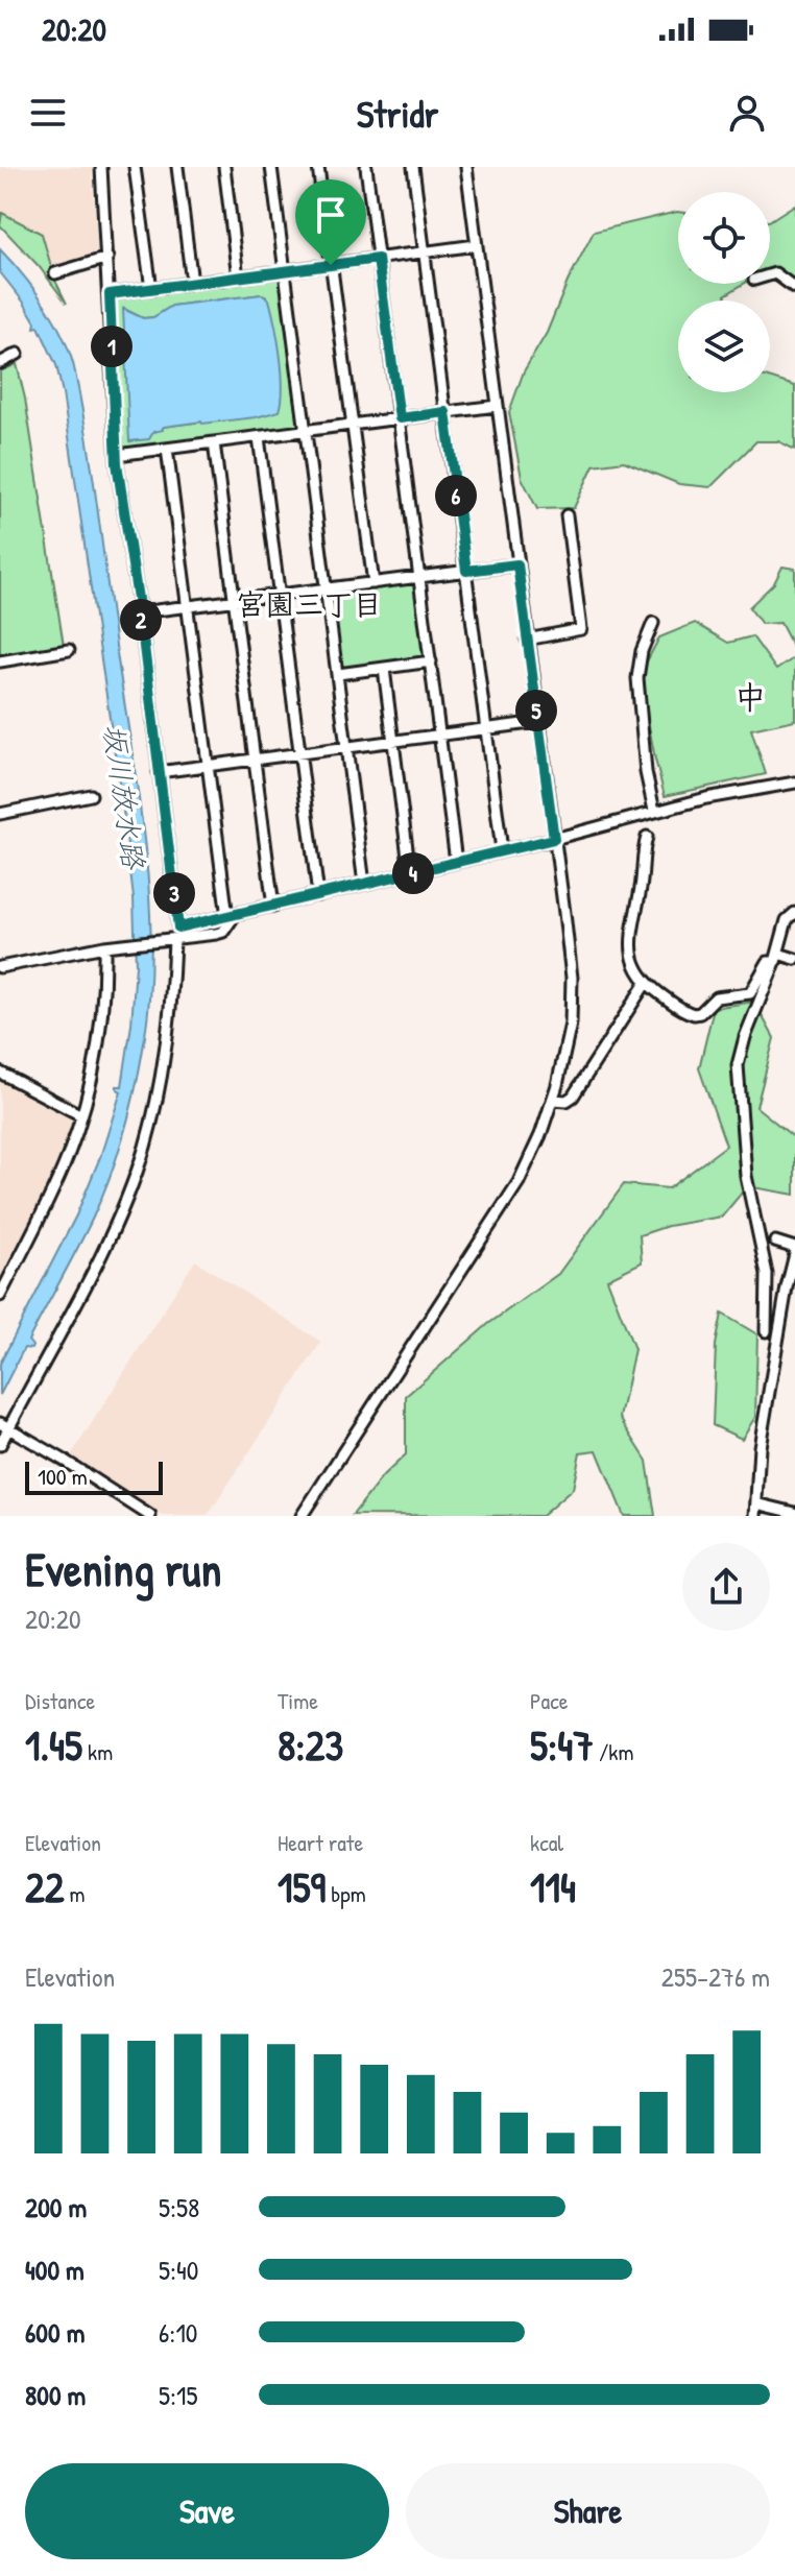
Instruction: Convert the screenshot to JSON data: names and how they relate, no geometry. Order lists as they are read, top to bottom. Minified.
{"districts":["宮園三丁目","中"],"water":["坂川放水路"],"scale_bar":"100 m","page":{"status":"20:20","header":"Stridr","pins":["1","6","2","5","4","3"],"scale":"100 m","heading":["Evening run","20:20"],"stats":[["Distance","1.45 km"],["Time","8:23"],["Pace","5:47 /km"],["Elevation","22 m"],["Heart rate","159 bpm"],["kcal","114"]],"chart":["Elevation","255–276 m"],"list":[{"name":"200 m","note":"5:58"},{"name":"400 m","note":"5:40"},{"name":"600 m","note":"6:10"},{"name":"800 m","note":"5:15"}],"buttons":["Save","Share"]}}
